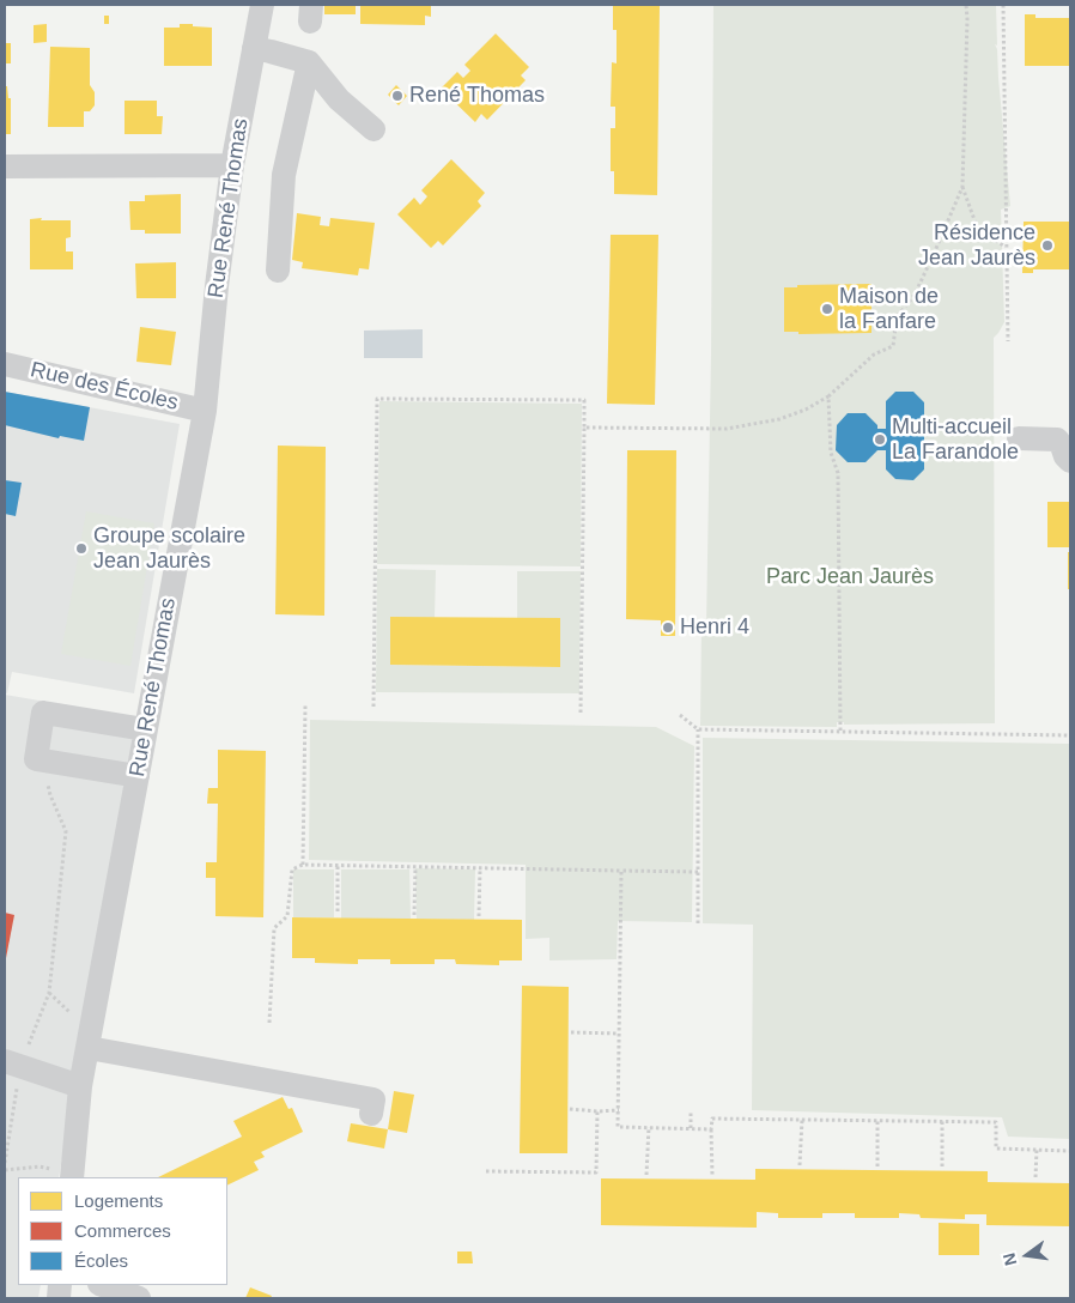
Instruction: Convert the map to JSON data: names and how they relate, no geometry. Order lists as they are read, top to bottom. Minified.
{"streets":{"street":["Rue René Thomas","Rue des Écoles"]},"crossings":[["Rue René Thomas","Rue des Écoles"]],"parks":["Parc Jean Jaurès"],"places":["René Thomas","Résidence Jean Jaurès","Maison de la Fanfare","Multi-accueil La Farandole","Groupe scolaire Jean Jaurès","Henri 4"],"legend":["Logements","Commerces","Écoles"],"north":"left"}
